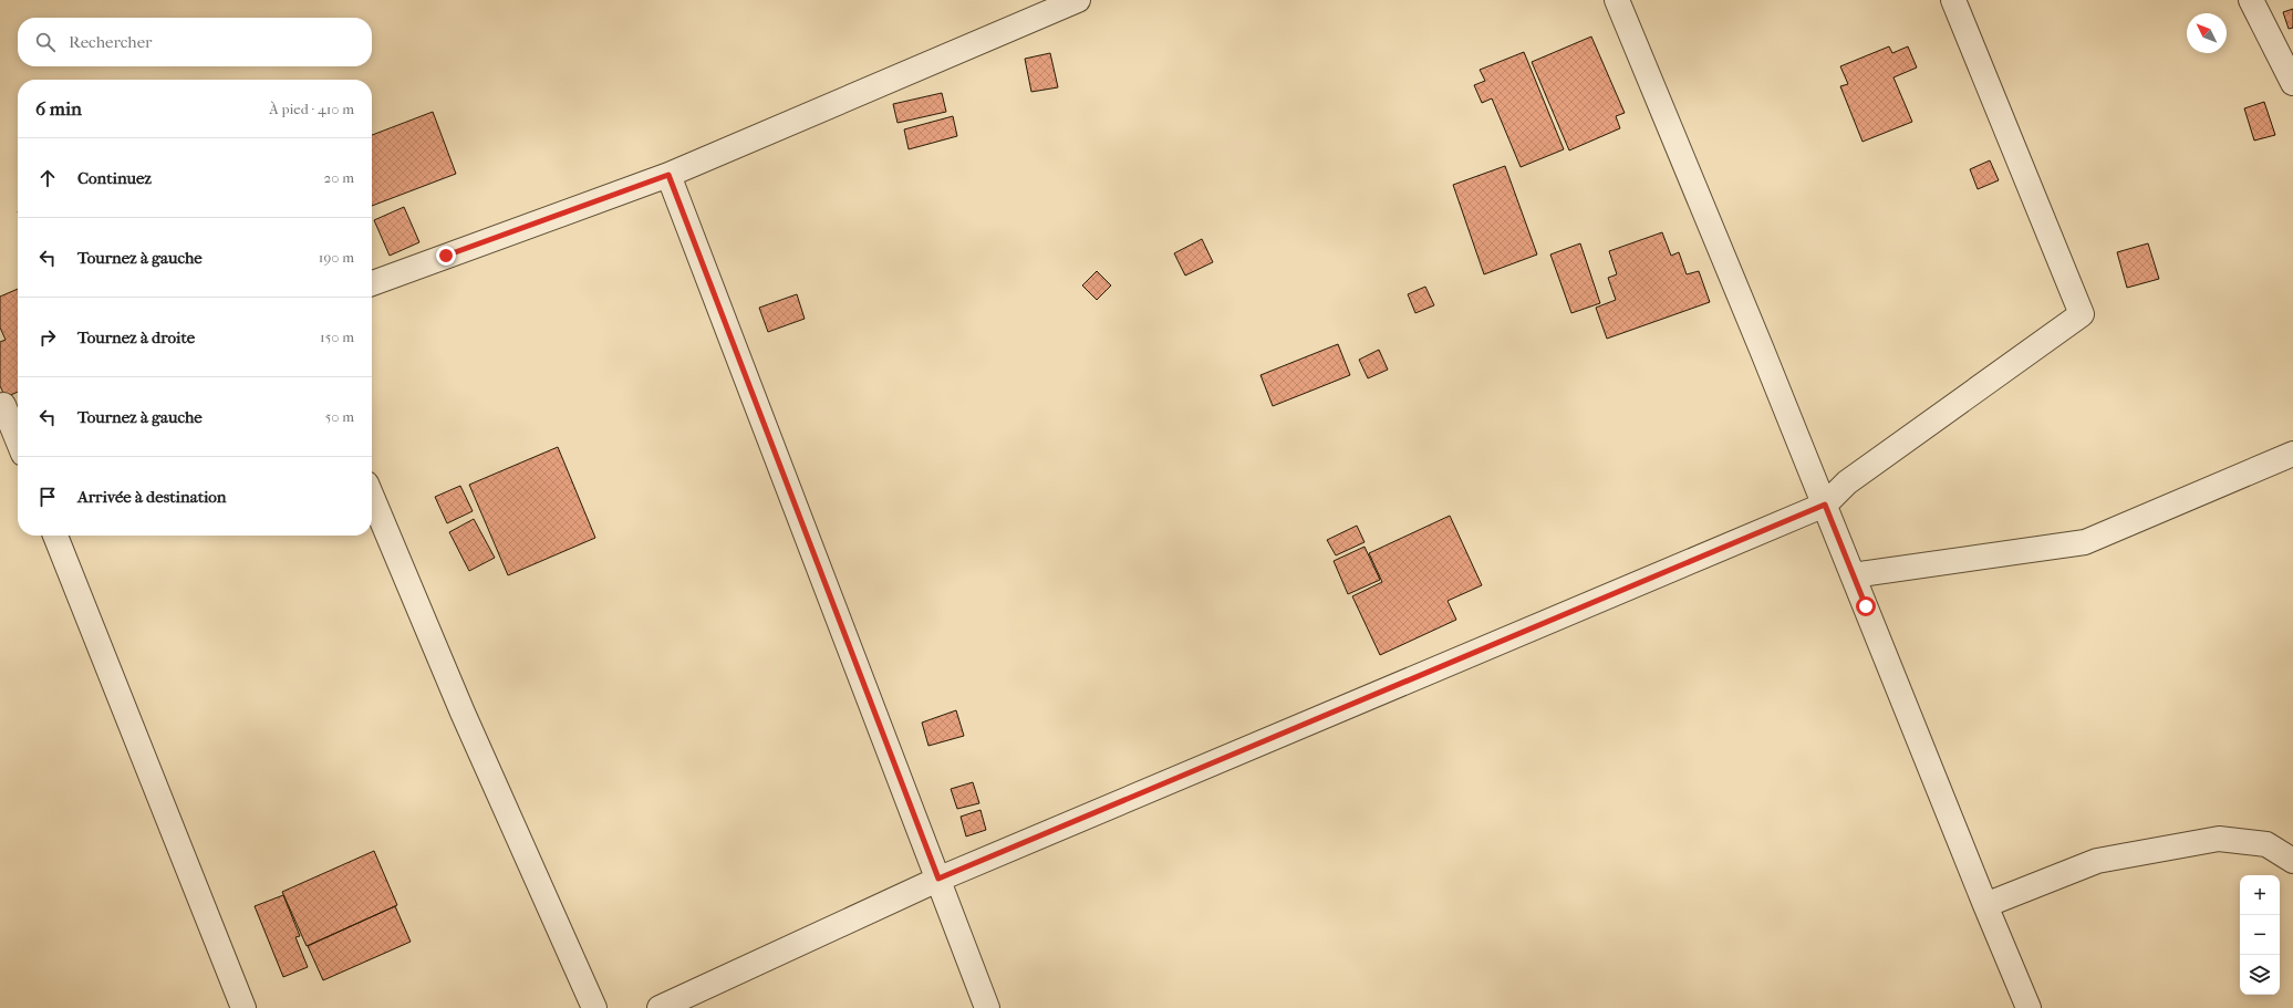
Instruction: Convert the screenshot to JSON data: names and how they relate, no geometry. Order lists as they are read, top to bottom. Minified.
{"north":"top left","page":{"search":"Rechercher","heading":["6 min","À pied · 410 m"],"list":[["Continuez","20 m"],["Tournez à gauche","190 m"],["Tournez à droite","150 m"],["Tournez à gauche","50 m"],"Arrivée à destination"],"map_buttons":["+","−"]}}
